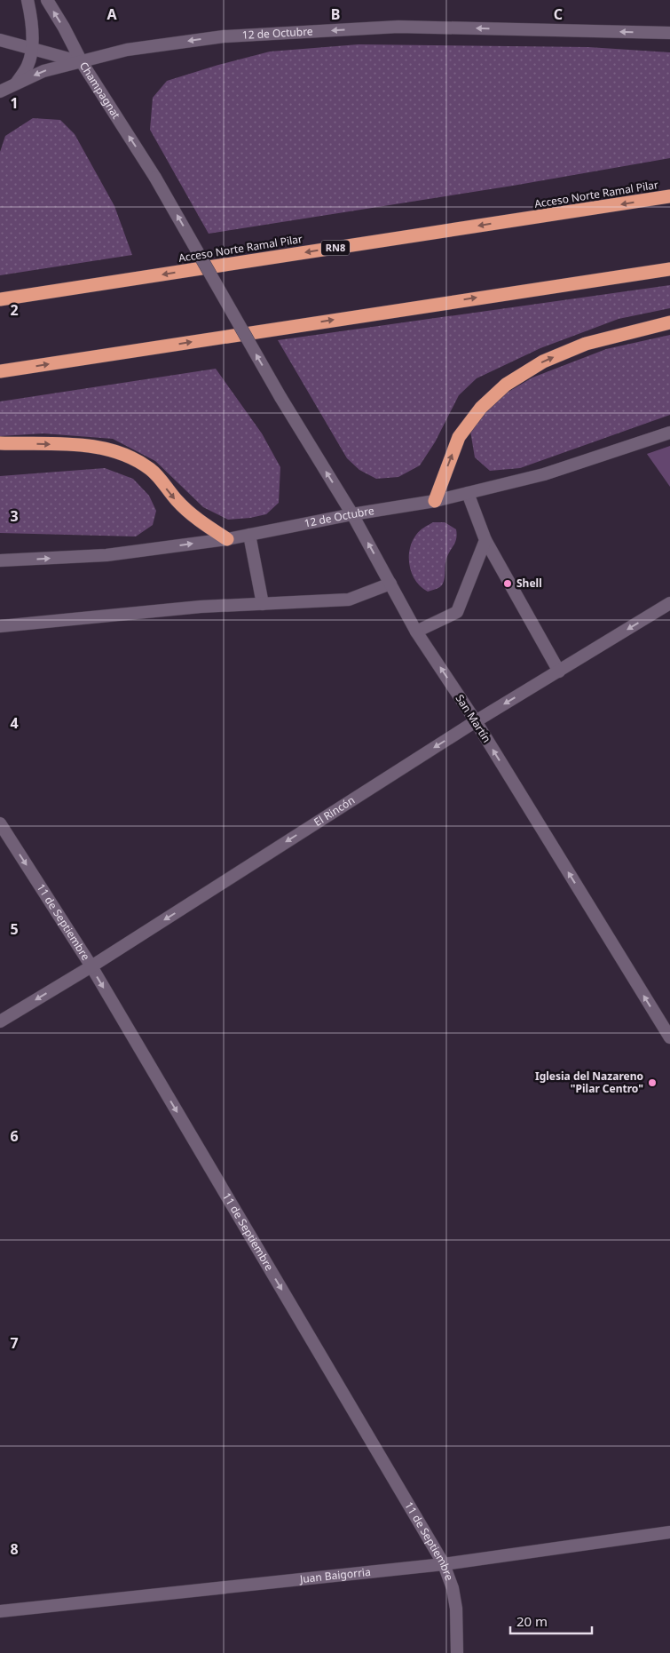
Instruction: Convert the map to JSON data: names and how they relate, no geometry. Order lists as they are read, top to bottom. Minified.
{"streets":{"highway":["Acceso Norte Ramal Pilar","RN8"],"street":["12 de Octubre","Champagnat","San Martín","El Rincón","11 de Septiembre","Juan Baigorria"]},"crossings":[["12 de Octubre","Champagnat"],["12 de Octubre","San Martín"],["Champagnat","San Martín"],["San Martín","El Rincón"],["El Rincón","11 de Septiembre"],["11 de Septiembre","Juan Baigorria"]],"one_way":["Champagnat","San Martín","El Rincón","11 de Septiembre"],"places":["Shell","Iglesia del Nazareno \"Pilar Centro\""],"scale_bar":"20 m","grid":{"columns":["A","B","C"],"rows":["1","2","3","4","5","6","7","8"]}}
